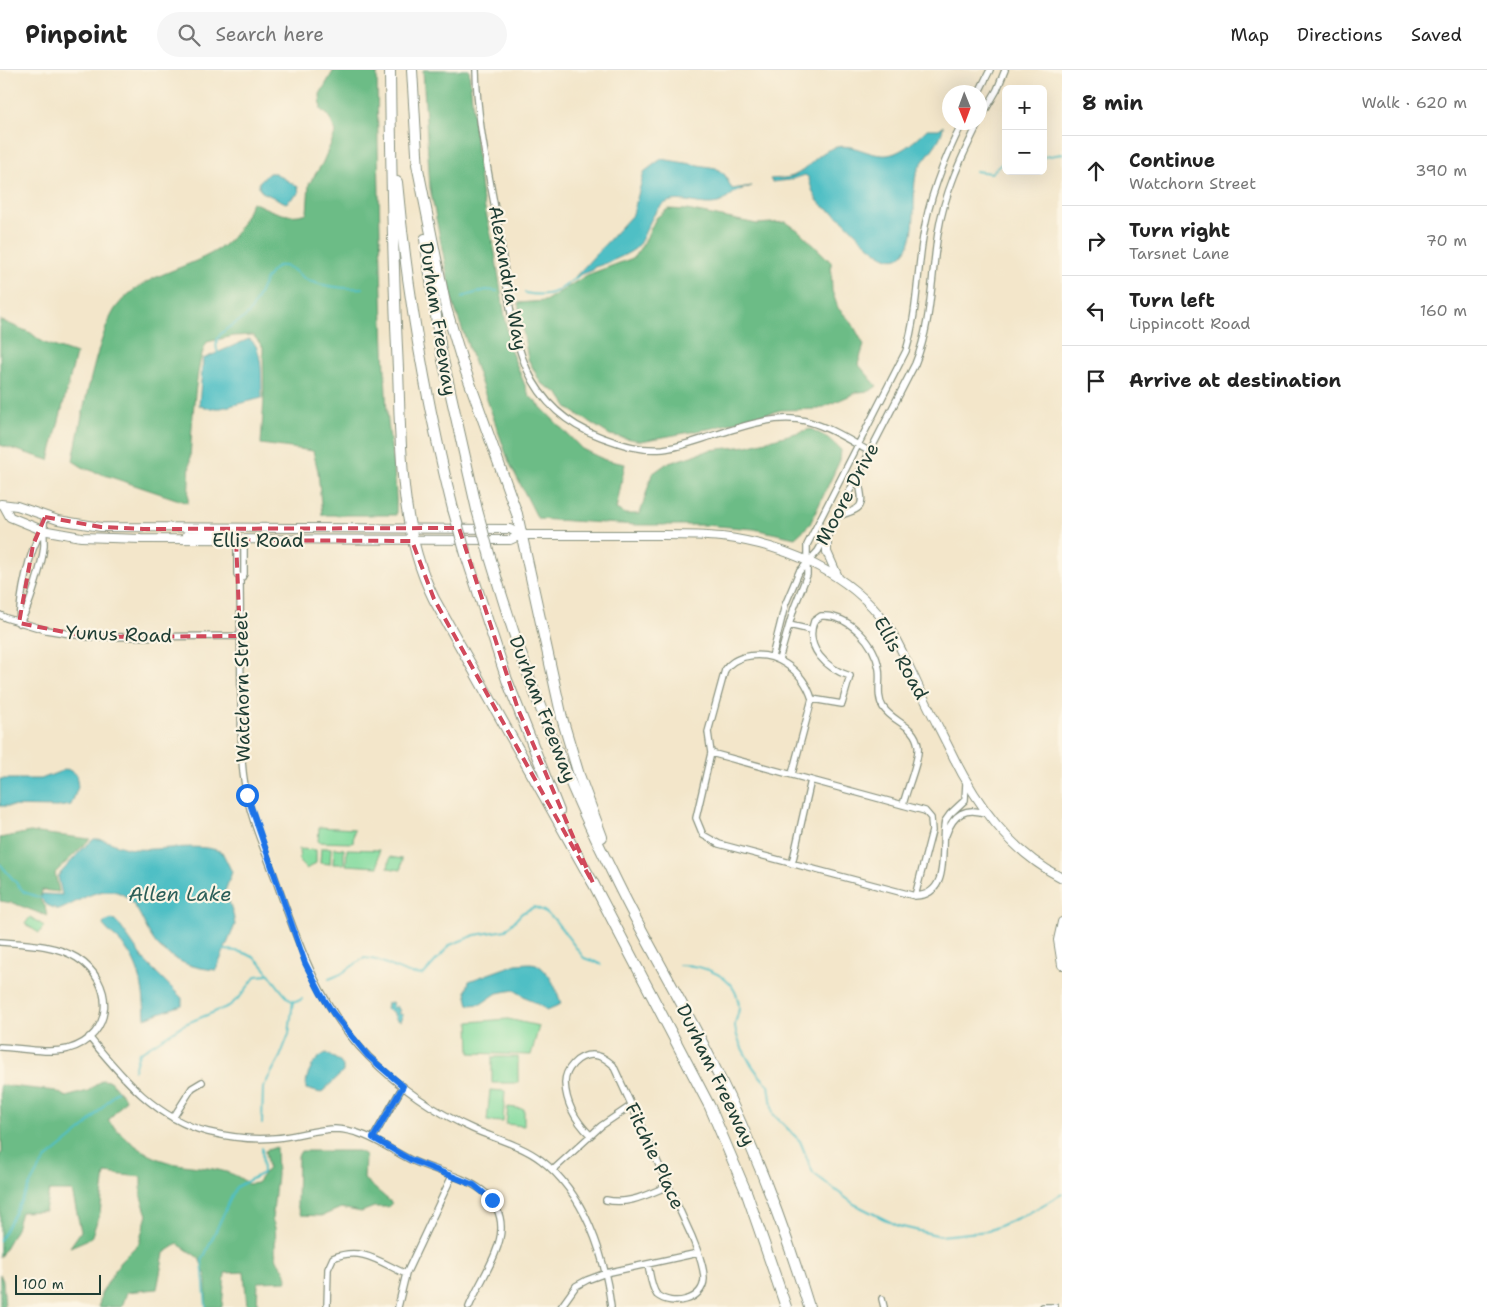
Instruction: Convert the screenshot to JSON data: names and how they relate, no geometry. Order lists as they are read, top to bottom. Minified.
{"streets":{"highway":["Durham Freeway"],"main road":["Ellis Road"],"street":["Alexandria Way","Moore Drive","Yunus Road","Watchorn Street","Fitchie Place"]},"crossings":[["Alexandria Way","Moore Drive"],["Moore Drive","Ellis Road"],["Ellis Road","Watchorn Street"],["Yunus Road","Watchorn Street"]],"water":["Allen Lake"],"scale_bar":"100 m","north":"bottom","page":{"header":"Pinpoint","search":"Search here","nav":["Map","Directions","Saved"],"heading":["8 min","Walk · 620 m"],"map_buttons":["+","−"],"list":[["Continue","Watchorn Street","390 m"],["Turn right","Tarsnet Lane","70 m"],["Turn left","Lippincott Road","160 m"],"Arrive at destination"],"scale":"100 m"}}
